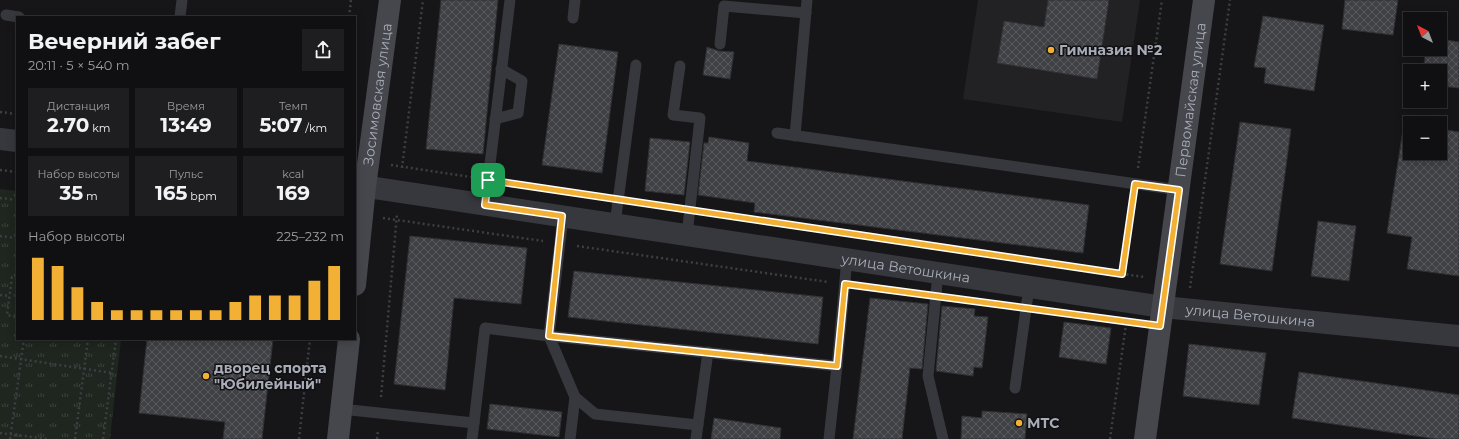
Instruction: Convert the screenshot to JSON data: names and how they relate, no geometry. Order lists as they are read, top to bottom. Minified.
{"streets":{"street":["Зосимовская улица","Первомайская улица","улица Ветошкина"]},"crossings":[["Зосимовская улица","улица Ветошкина"],["Первомайская улица","улица Ветошкина"]],"places":["Гимназия №2","дворец спорта \"Юбилейный\"","МТС"],"north":"top left","page":{"map_buttons":["+","−"],"heading":["Вечерний забег","20:11 · 5 × 540 m"],"stats":[["Дистанция","2.70 km"],["Время","13:49"],["Темп","5:07 /km"],["Набор высоты","35 m"],["Пульс","165 bpm"],["kcal","169"]],"chart":["Набор высоты","225–232 m"]}}
